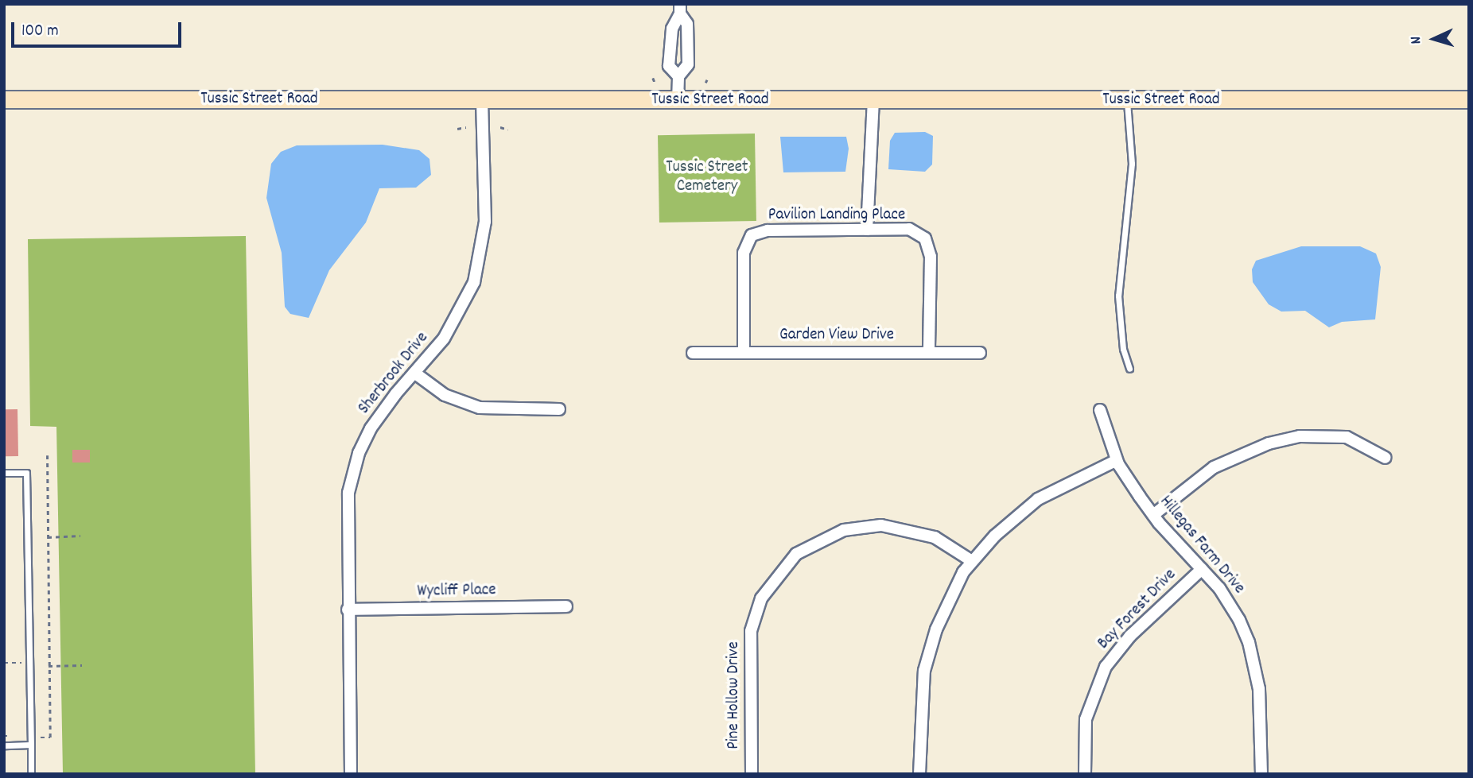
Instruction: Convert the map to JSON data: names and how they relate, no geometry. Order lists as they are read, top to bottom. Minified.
{"streets":{"main road":["Tussic Street Road"],"street":["Pavilion Landing Place","Garden View Drive","Sherbrook Drive","Hillegas Farm Drive","Wycliff Place","Bay Forest Drive","Pine Hollow Drive"]},"crossings":[["Tussic Street Road","Sherbrook Drive"],["Pavilion Landing Place","Garden View Drive"],["Sherbrook Drive","Wycliff Place"],["Hillegas Farm Drive","Bay Forest Drive"]],"parks":["Tussic Street Cemetery"],"scale_bar":"100 m","north":"left"}
